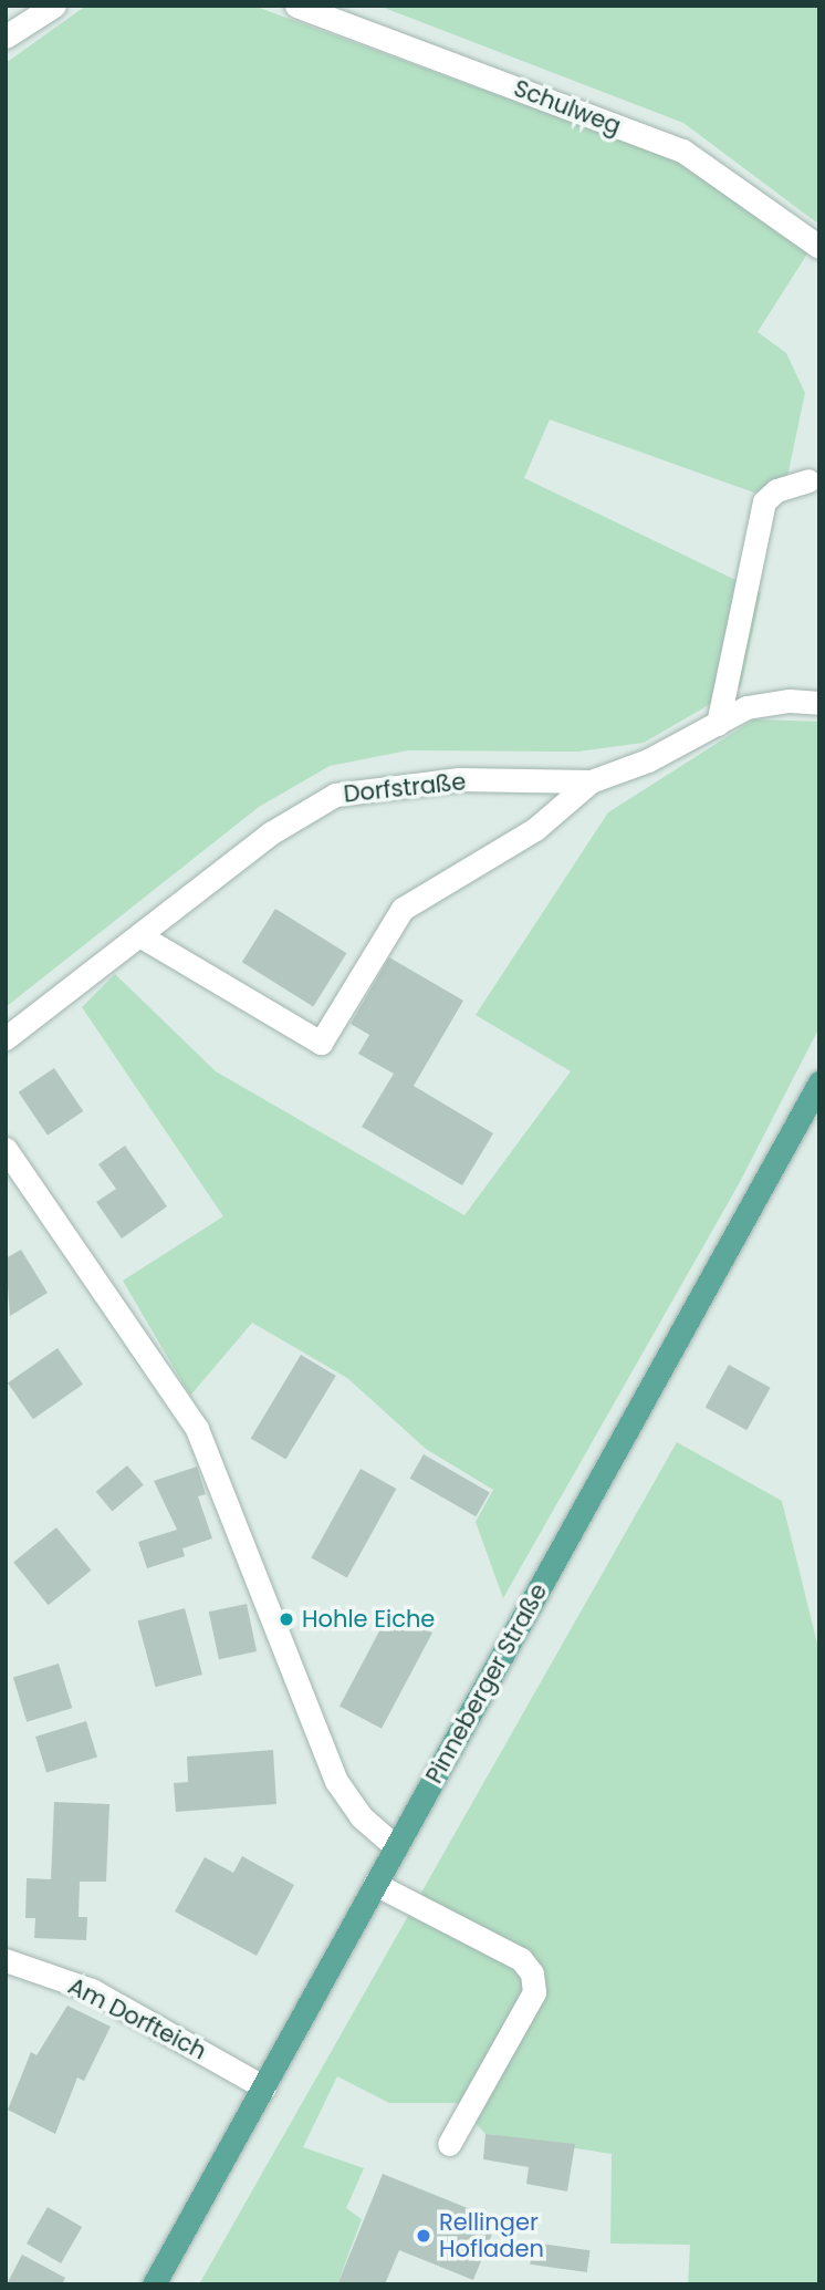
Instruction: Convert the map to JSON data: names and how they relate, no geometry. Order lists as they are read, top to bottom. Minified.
{"streets":{"main road":["Pinneberger Straße"],"street":["Schulweg","Dorfstraße","Am Dorfteich"]},"crossings":[["Pinneberger Straße","Am Dorfteich"]],"places":["Hohle Eiche","Rellinger Hofladen"]}
